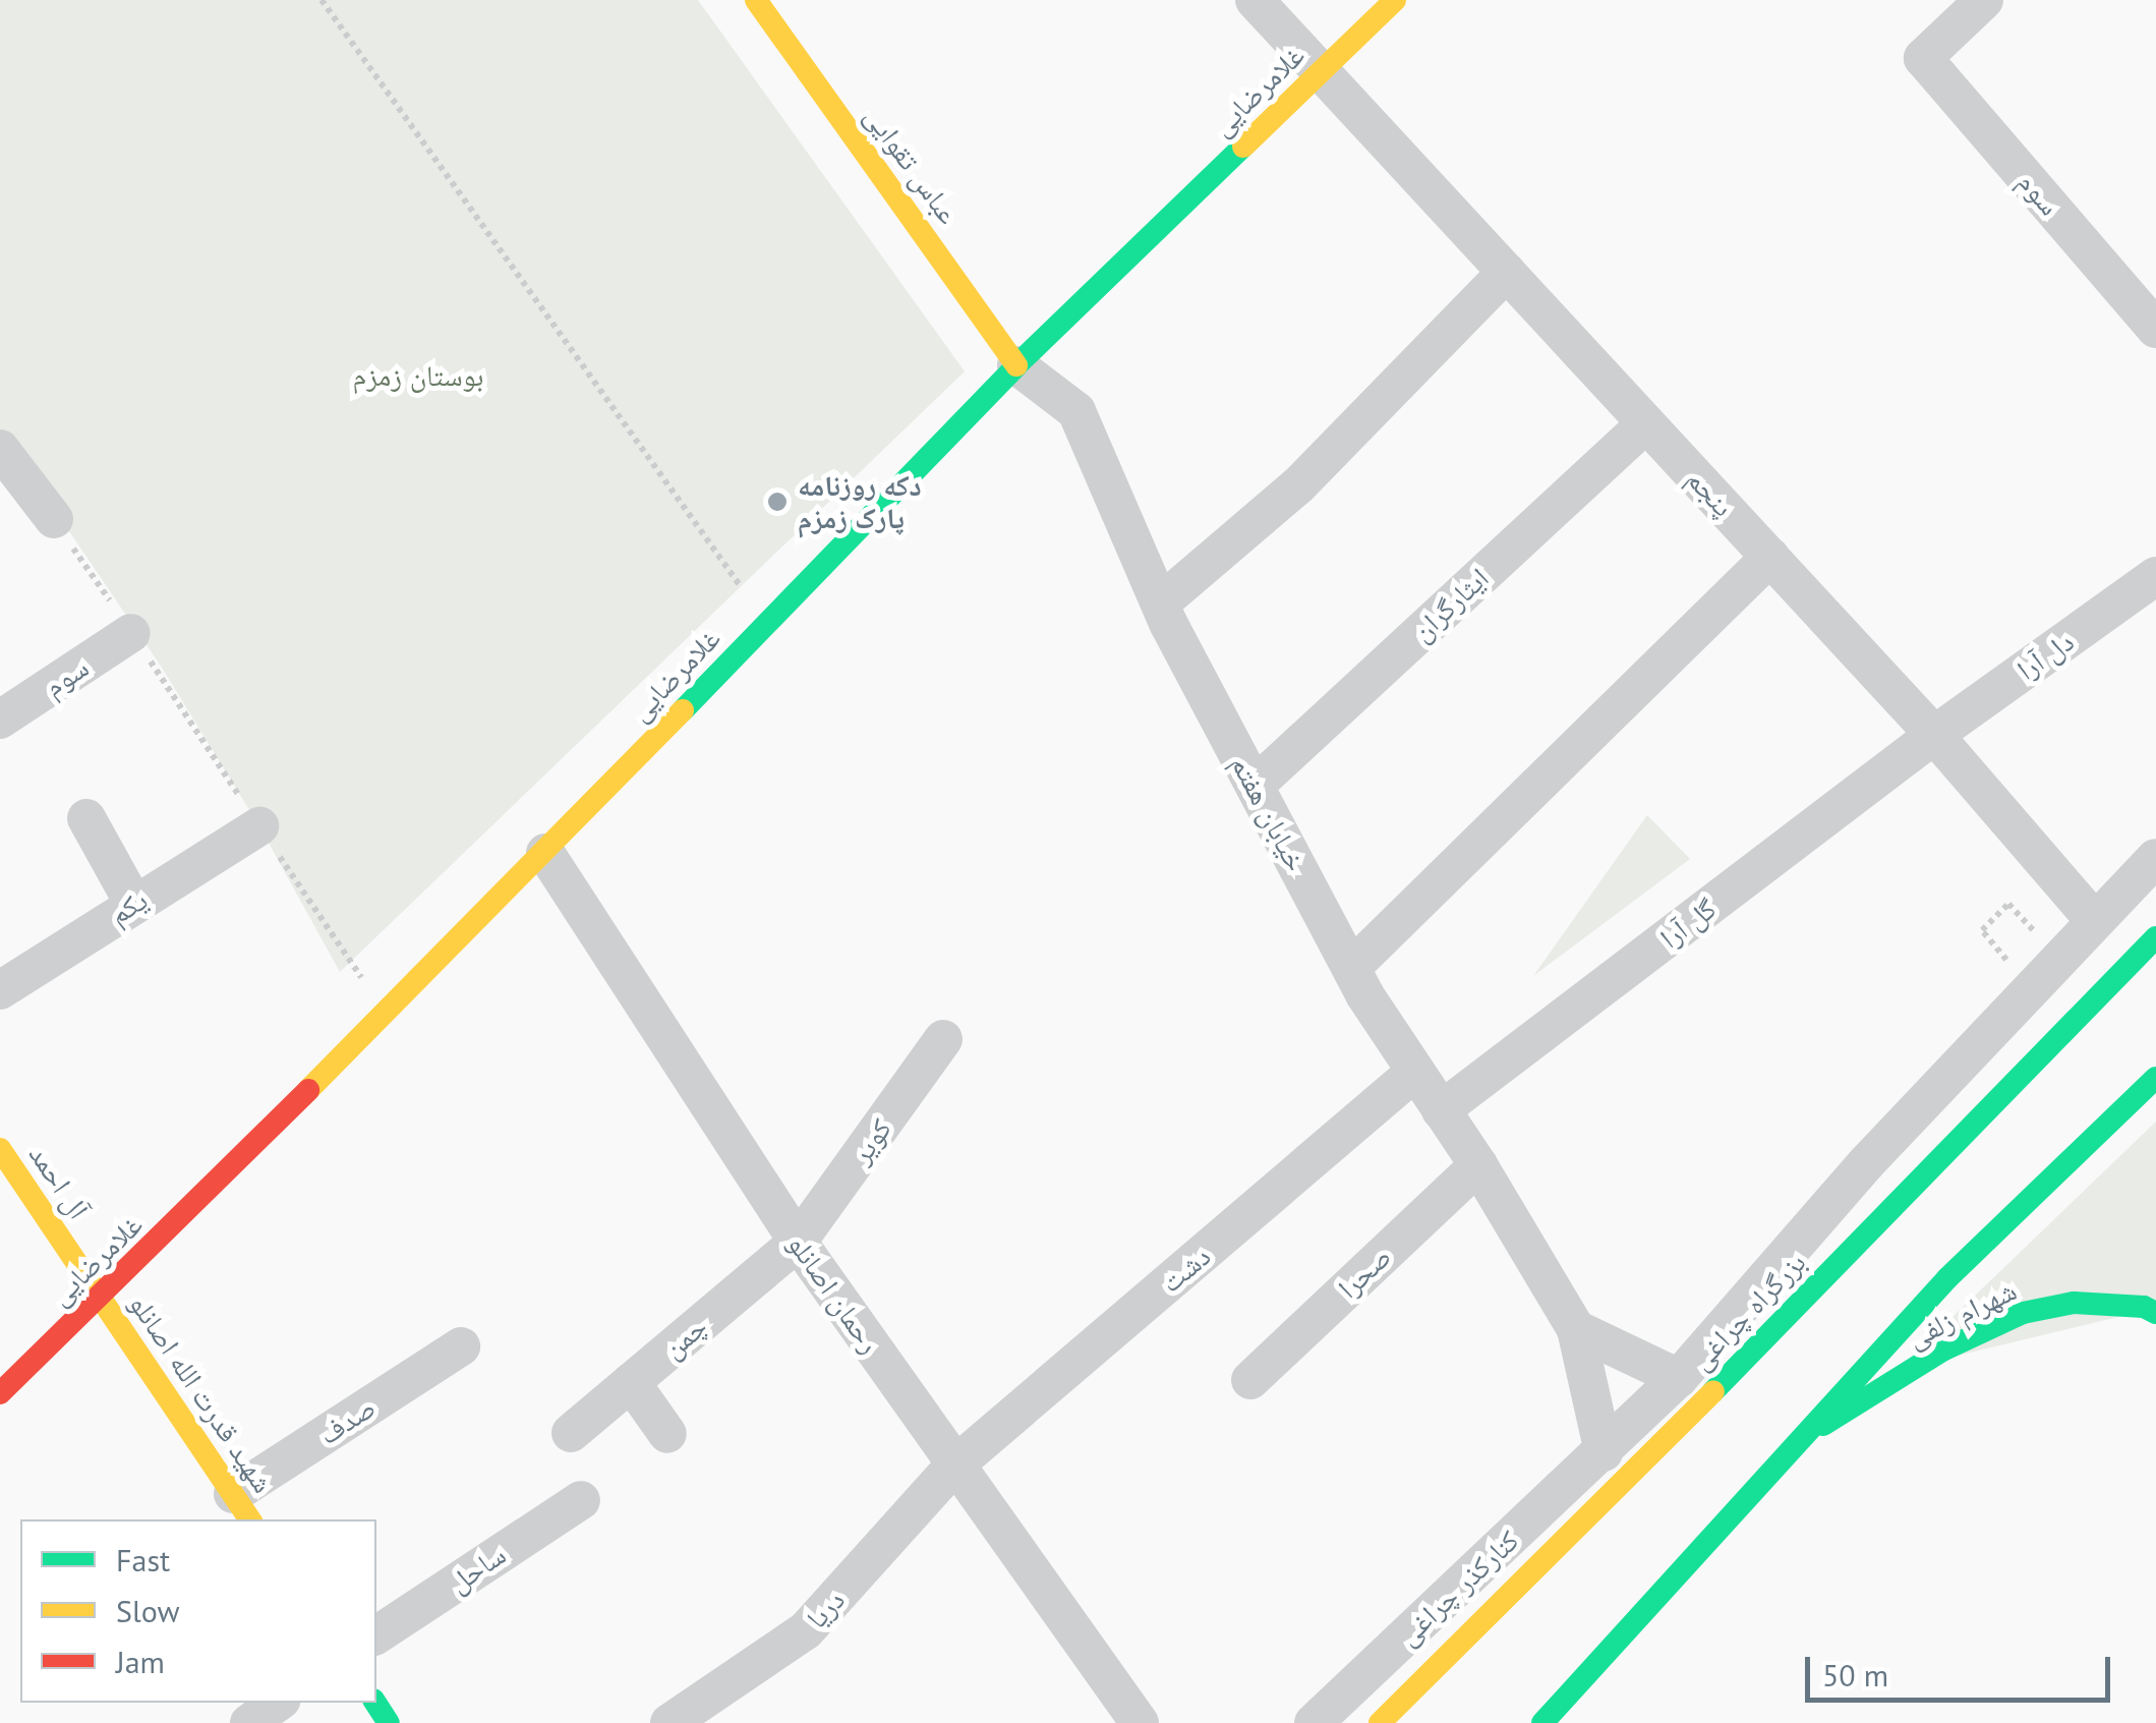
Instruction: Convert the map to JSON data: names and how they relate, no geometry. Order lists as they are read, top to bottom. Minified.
{"streets":{"main road":["غلامرضایی","عباس تقوایی","آل احمد","بزرگراه چراغی","شهرام زلفی","شهید قدرت الله اصانلو"],"street":["سوم","پنجم","ایثارگران","دل آرا","خیابان هفتم","یکم","گل آرا","کویر","دشت","صحرا","رحمان اصانلو","چمن","صدف","ساحل","کنارکذر چراغی","دریا"]},"crossings":[["غلامرضایی","عباس تقوایی"],["غلامرضایی","پنجم"],["غلامرضایی","خیابان هفتم"],["غلامرضایی","آل احمد"],["غلامرضایی","رحمان اصانلو"],["غلامرضایی","شهید قدرت الله اصانلو"],["عباس تقوایی","خیابان هفتم"],["پنجم","ایثارگران"],["پنجم","دل آرا"],["پنجم","گل آرا"],["پنجم","کنارکذر چراغی"],["ایثارگران","خیابان هفتم"],["دل آرا","گل آرا"],["خیابان هفتم","گل آرا"],["خیابان هفتم","دشت"],["خیابان هفتم","صحرا"],["کویر","رحمان اصانلو"],["کویر","چمن"],["آل احمد","شهید قدرت الله اصانلو"],["دشت","رحمان اصانلو"],["دشت","دریا"],["رحمان اصانلو","چمن"],["رحمان اصانلو","دریا"],["شهید قدرت الله اصانلو","صدف"]],"parks":["بوستان زمزم"],"places":["دکه روزنامه پارک زمزم"],"legend":["Fast","Slow","Jam"],"scale_bar":"50 m"}
